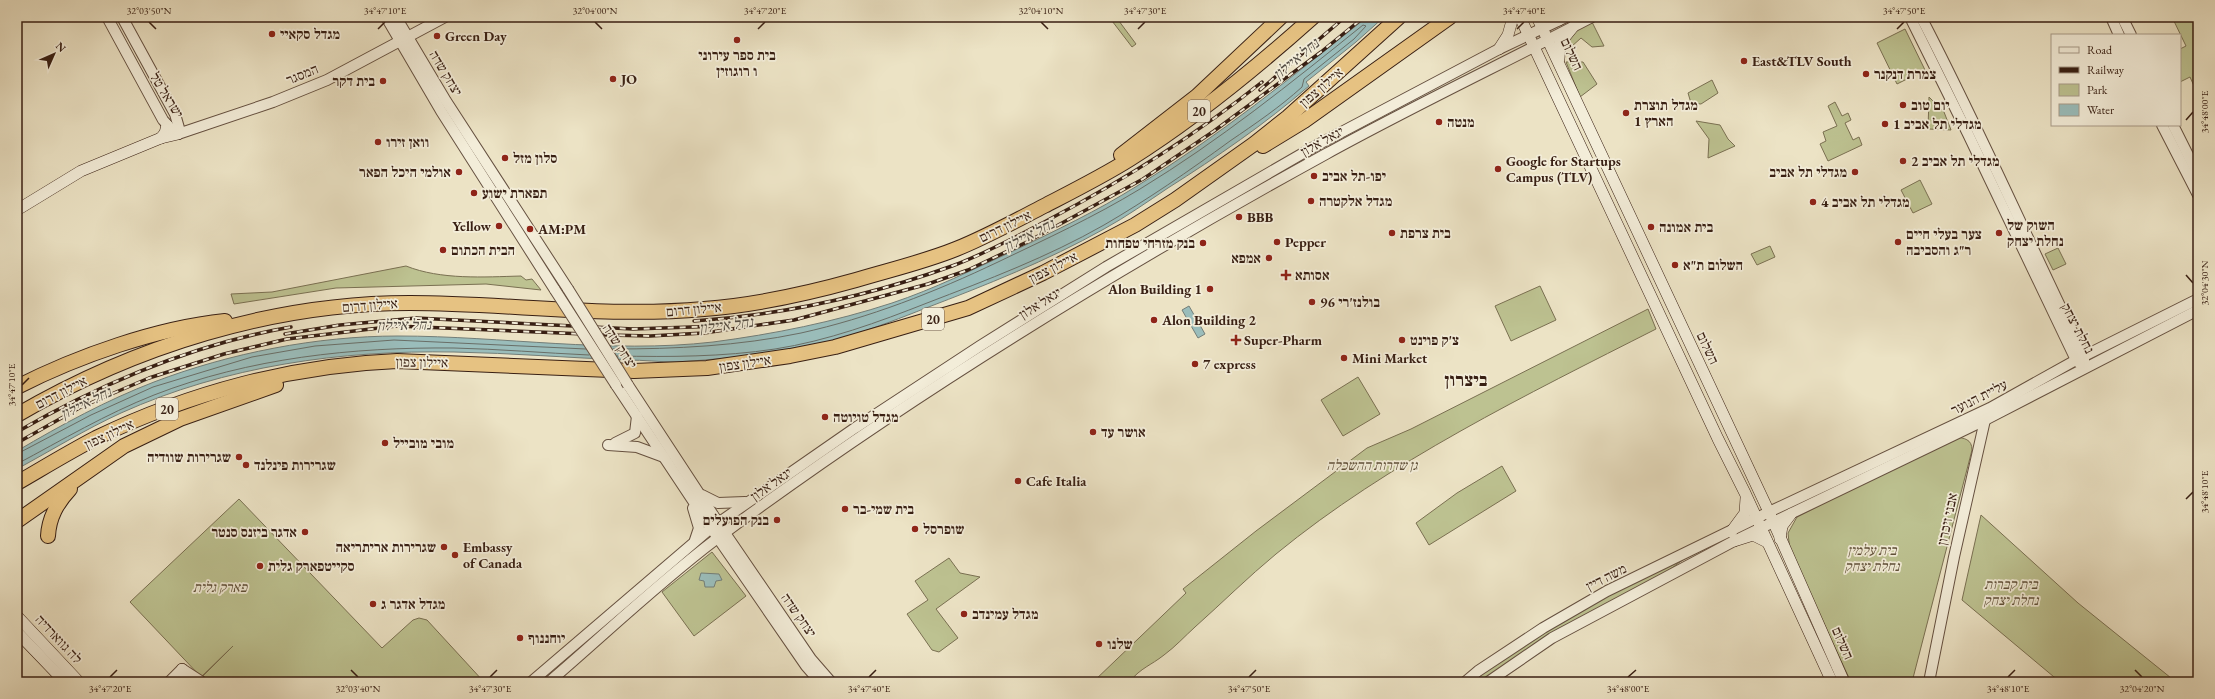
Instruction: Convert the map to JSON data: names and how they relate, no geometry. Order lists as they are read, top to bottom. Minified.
{"streets":{"highway":["איילון צפון","20","איילון דרום"],"main road":["השלום","המסגר","לה גווארדיה"],"street":["יצחק שדה","ישראל טל","יגאל אלון","נחלת יצחק","עליית הנוער","אבני זיכרון","משה דיין"]},"crossings":[["השלום","יגאל אלון"],["השלום","עליית הנוער"],["השלום","משה דיין"],["יצחק שדה","המסגר"],["יצחק שדה","יגאל אלון"],["המסגר","ישראל טל"],["נחלת יצחק","עליית הנוער"],["עליית הנוער","אבני זיכרון"],["עליית הנוער","משה דיין"]],"districts":["ביצרון"],"water":["נחל איילון"],"parks":["גן שדרות ההשכלה","בית עלמין נחלת יצחק","בית קברות נחלת יצחק","פארק גלית"],"places":{"other":["מגדל סקאיי","Green Day","בית ספר עירוני ו רוגוזין","East&TLV South","צמרת דנקנר","JO","בית דקר","יום טוב","מגדל תוצרת הארץ 1","מנטה","מגדלי תל אביב 1","וואן זירו","סלון מזל","מגדלי תל אביב 2","Google for Startups Campus (TLV)","אולמי היכל הפאר","מגדלי תל אביב","יפו-תל אביב","תפארת ישוע","מגדל אלקטרה","מגדלי תל אביב 4","BBB","Yellow","בית אמונה","AM:PM","בית צרפת","השוק של נחלת יצחק","Pepper","צער בעלי חיים ר\"ג והסביבה","בנק מזרחי טפחות","הבית הכתום","אמפא","השלום ת\"א","Alon Building 1","בולנז'רי 96","Alon Building 2","צ'ק פוינט","Mini Market","7 express","מגדל טויוטה","אושר עד","מובי מובייל","שגרירות שוודיה","שגרירות פינלנד","Cafe Italia","בית שמי-בר","בנק הפועלים","שופרסל","אדגר ביזנס סנטר","שגרירות אריתריאה","Embassy of Canada","סקייטפארק גלית","מגדל אדגר ג","מגדל עמינדב","יוחננוף","שלנו"],"health":["אסותא","Super-Pharm"]},"legend":["Road","Railway","Park","Water"],"north":"top right","coordinates":["32°03'50\"N","34°47'10\"E","32°04'00\"N","34°47'20\"E","32°04'10\"N","34°47'30\"E","34°47'40\"E","34°47'50\"E","34°48'00\"E","32°04'30\"N","34°48'10\"E","32°03'40\"N","32°04'20\"N"]}
